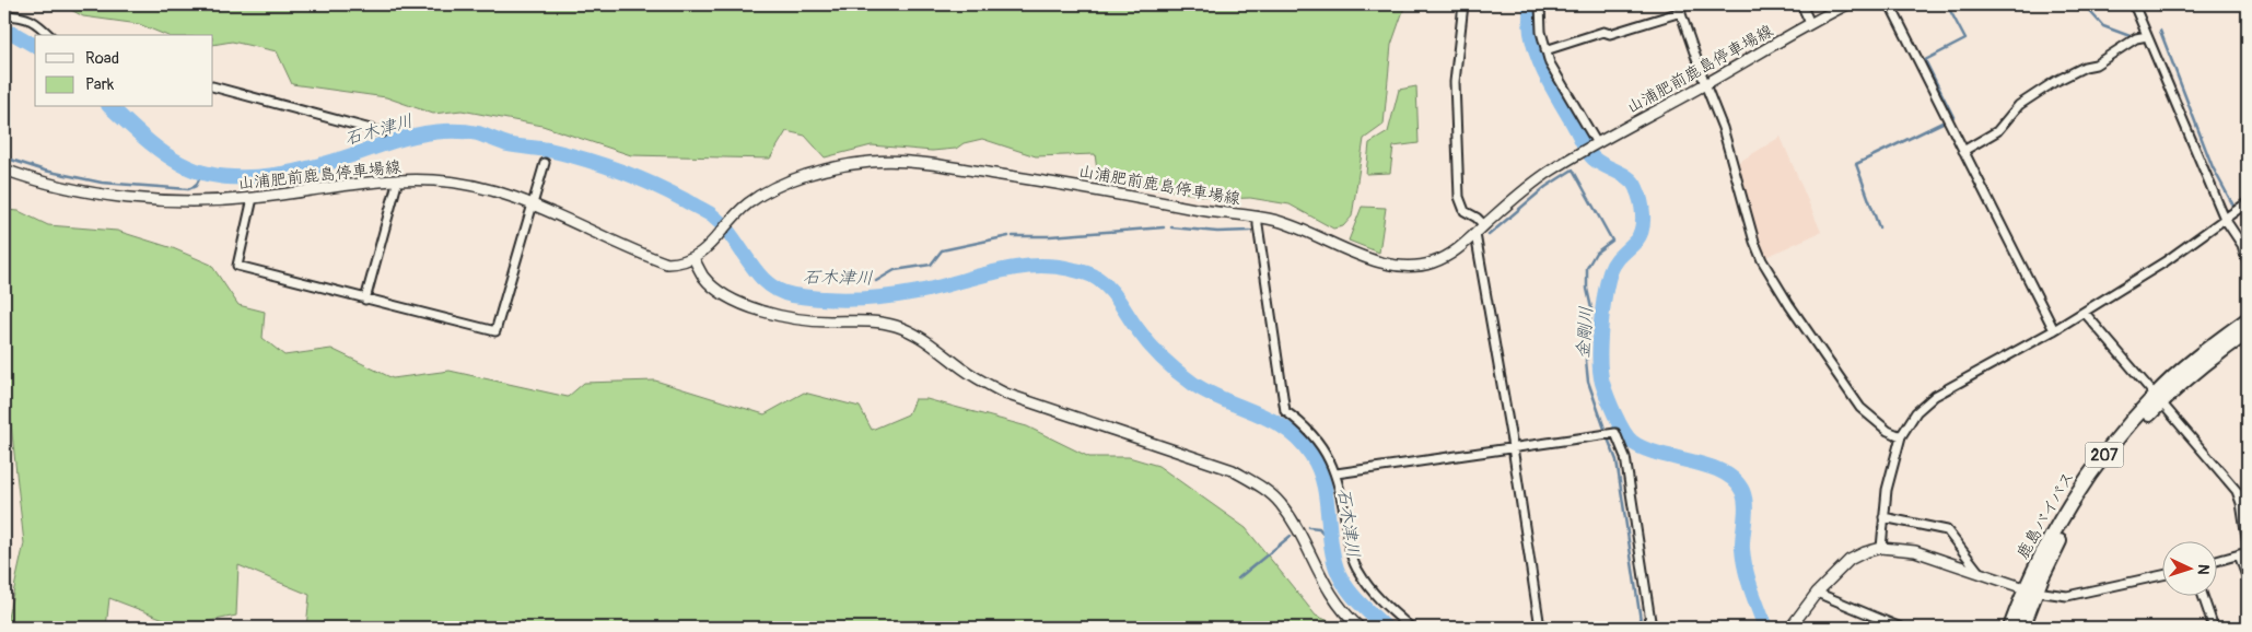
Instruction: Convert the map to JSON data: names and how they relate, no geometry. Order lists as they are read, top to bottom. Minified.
{"streets":{"highway":["207","鹿島バイパス"],"main road":["山浦肥前鹿島停車場線"]},"water":["石木津川","金剛川"],"legend":["Road","Park"],"north":"right"}
